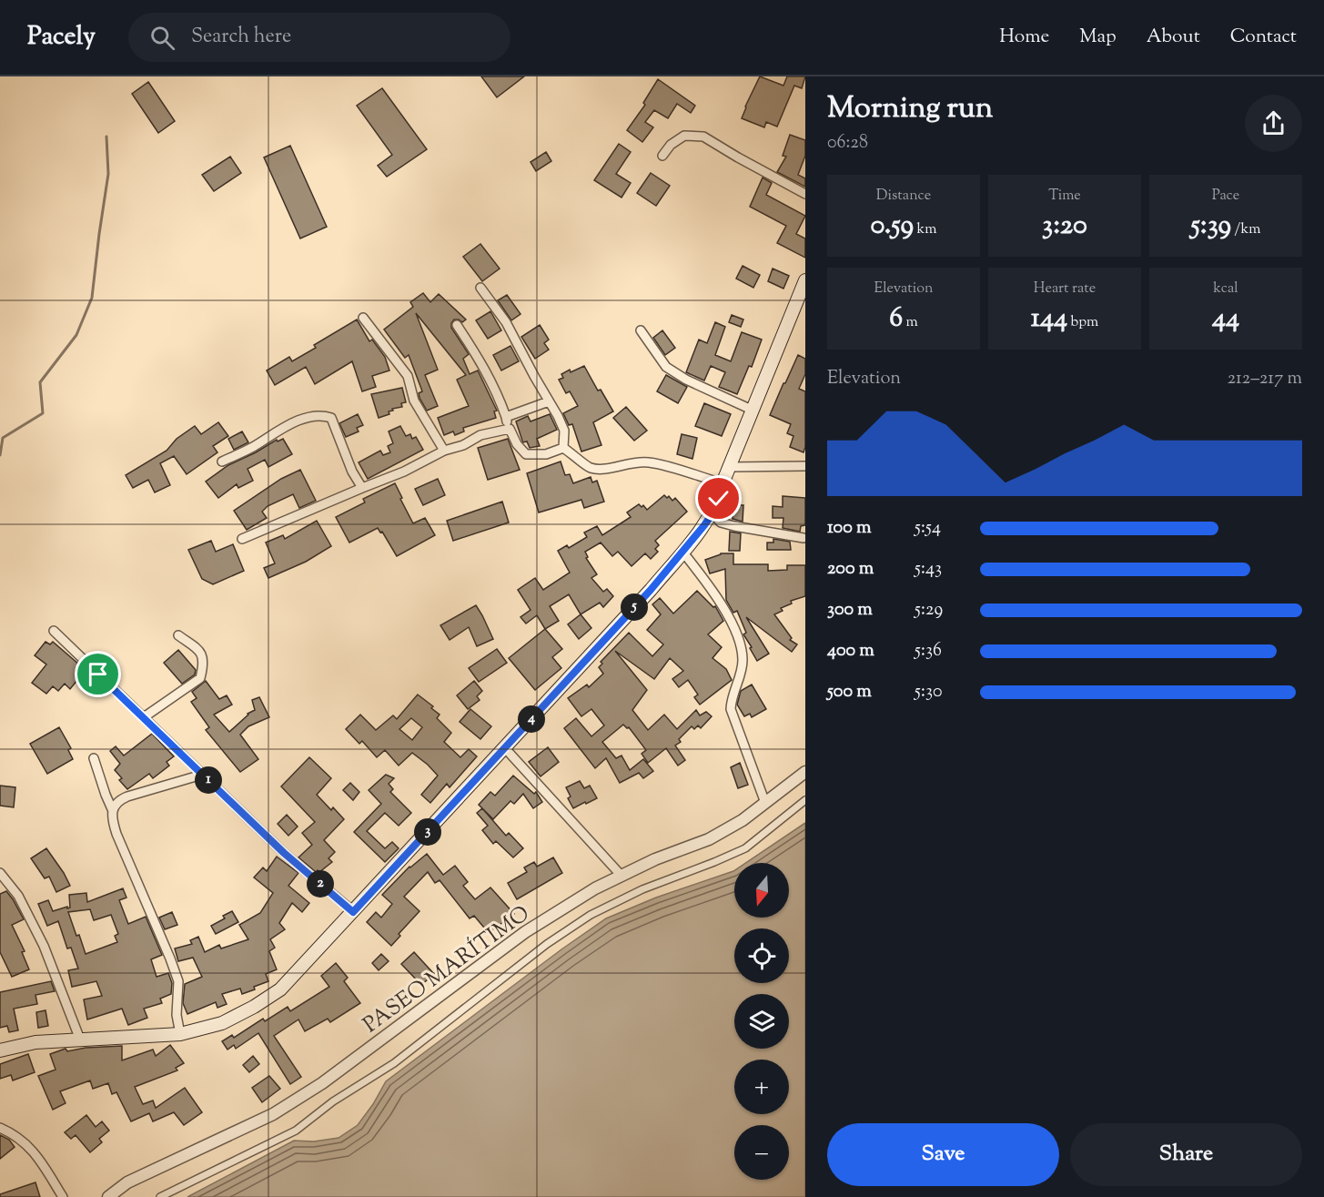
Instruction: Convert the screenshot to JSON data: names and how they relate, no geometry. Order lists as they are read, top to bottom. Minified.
{"streets":{"street":["PASEO MARÍTIMO"]},"north":"bottom","page":{"header":"Pacely","search":"Search here","nav":["Home","Map","About","Contact"],"heading":["Morning run","06:28"],"stats":[["Distance","0.59 km"],["Time","3:20"],["Pace","5:39 /km"],["Elevation","6 m"],["Heart rate","144 bpm"],["kcal","44"]],"chart":["Elevation","212–217 m"],"list":[{"name":"100 m","note":"5:54"},{"name":"200 m","note":"5:43"},{"name":"300 m","note":"5:29"},{"name":"400 m","note":"5:36"},{"name":"500 m","note":"5:30"}],"pins":["5","4","1","3","2"],"map_buttons":["+","−"],"buttons":["Save","Share"]}}
